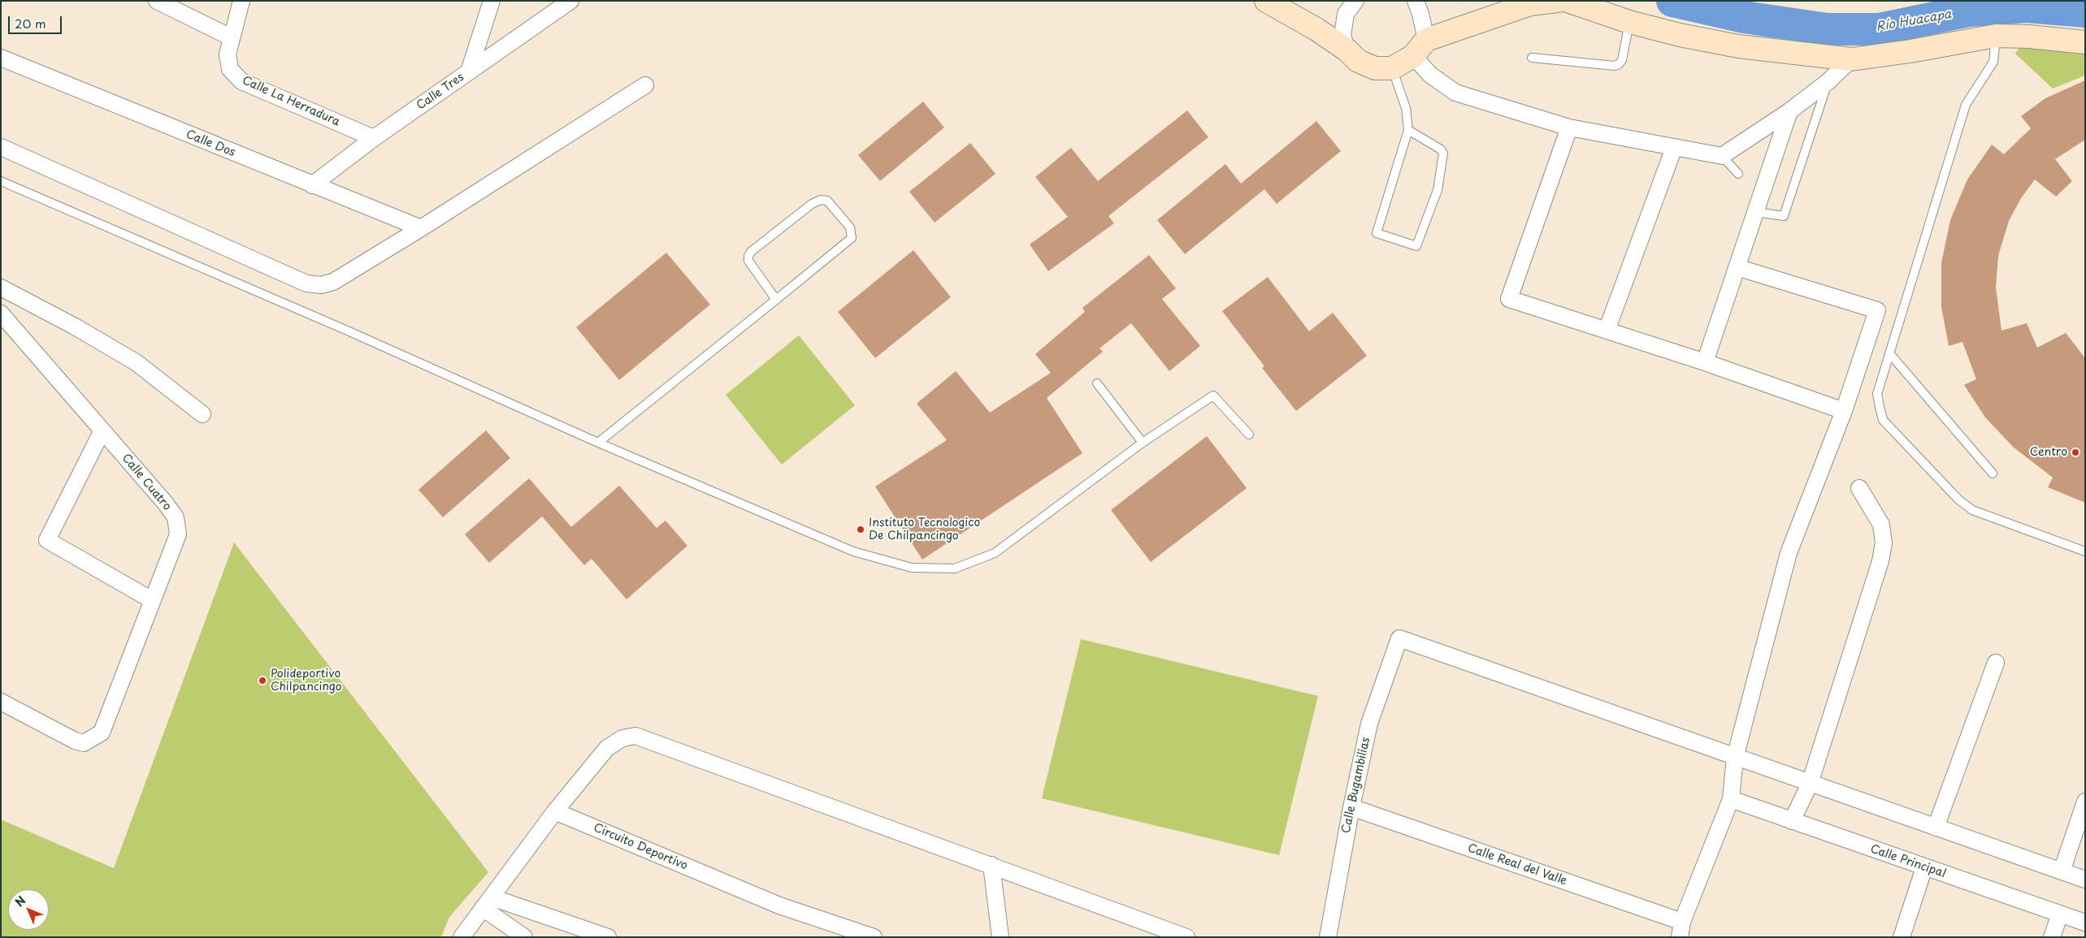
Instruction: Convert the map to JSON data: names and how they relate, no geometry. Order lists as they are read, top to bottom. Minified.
{"streets":{"street":["Calle Tres","Calle La Herradura","Calle Dos","Calle Cuatro","Calle Bugambilias","Circuito Deportivo","Calle Principal","Calle Real del Valle"]},"crossings":[["Calle Tres","Calle La Herradura"],["Calle Tres","Calle Dos"],["Calle Bugambilias","Calle Real del Valle"]],"water":["Río Huacapa"],"places":["Centro","Instituto Tecnologico De Chilpancingo","Polideportivo Chilpancingo"],"scale_bar":"20 m","north":"top left"}
